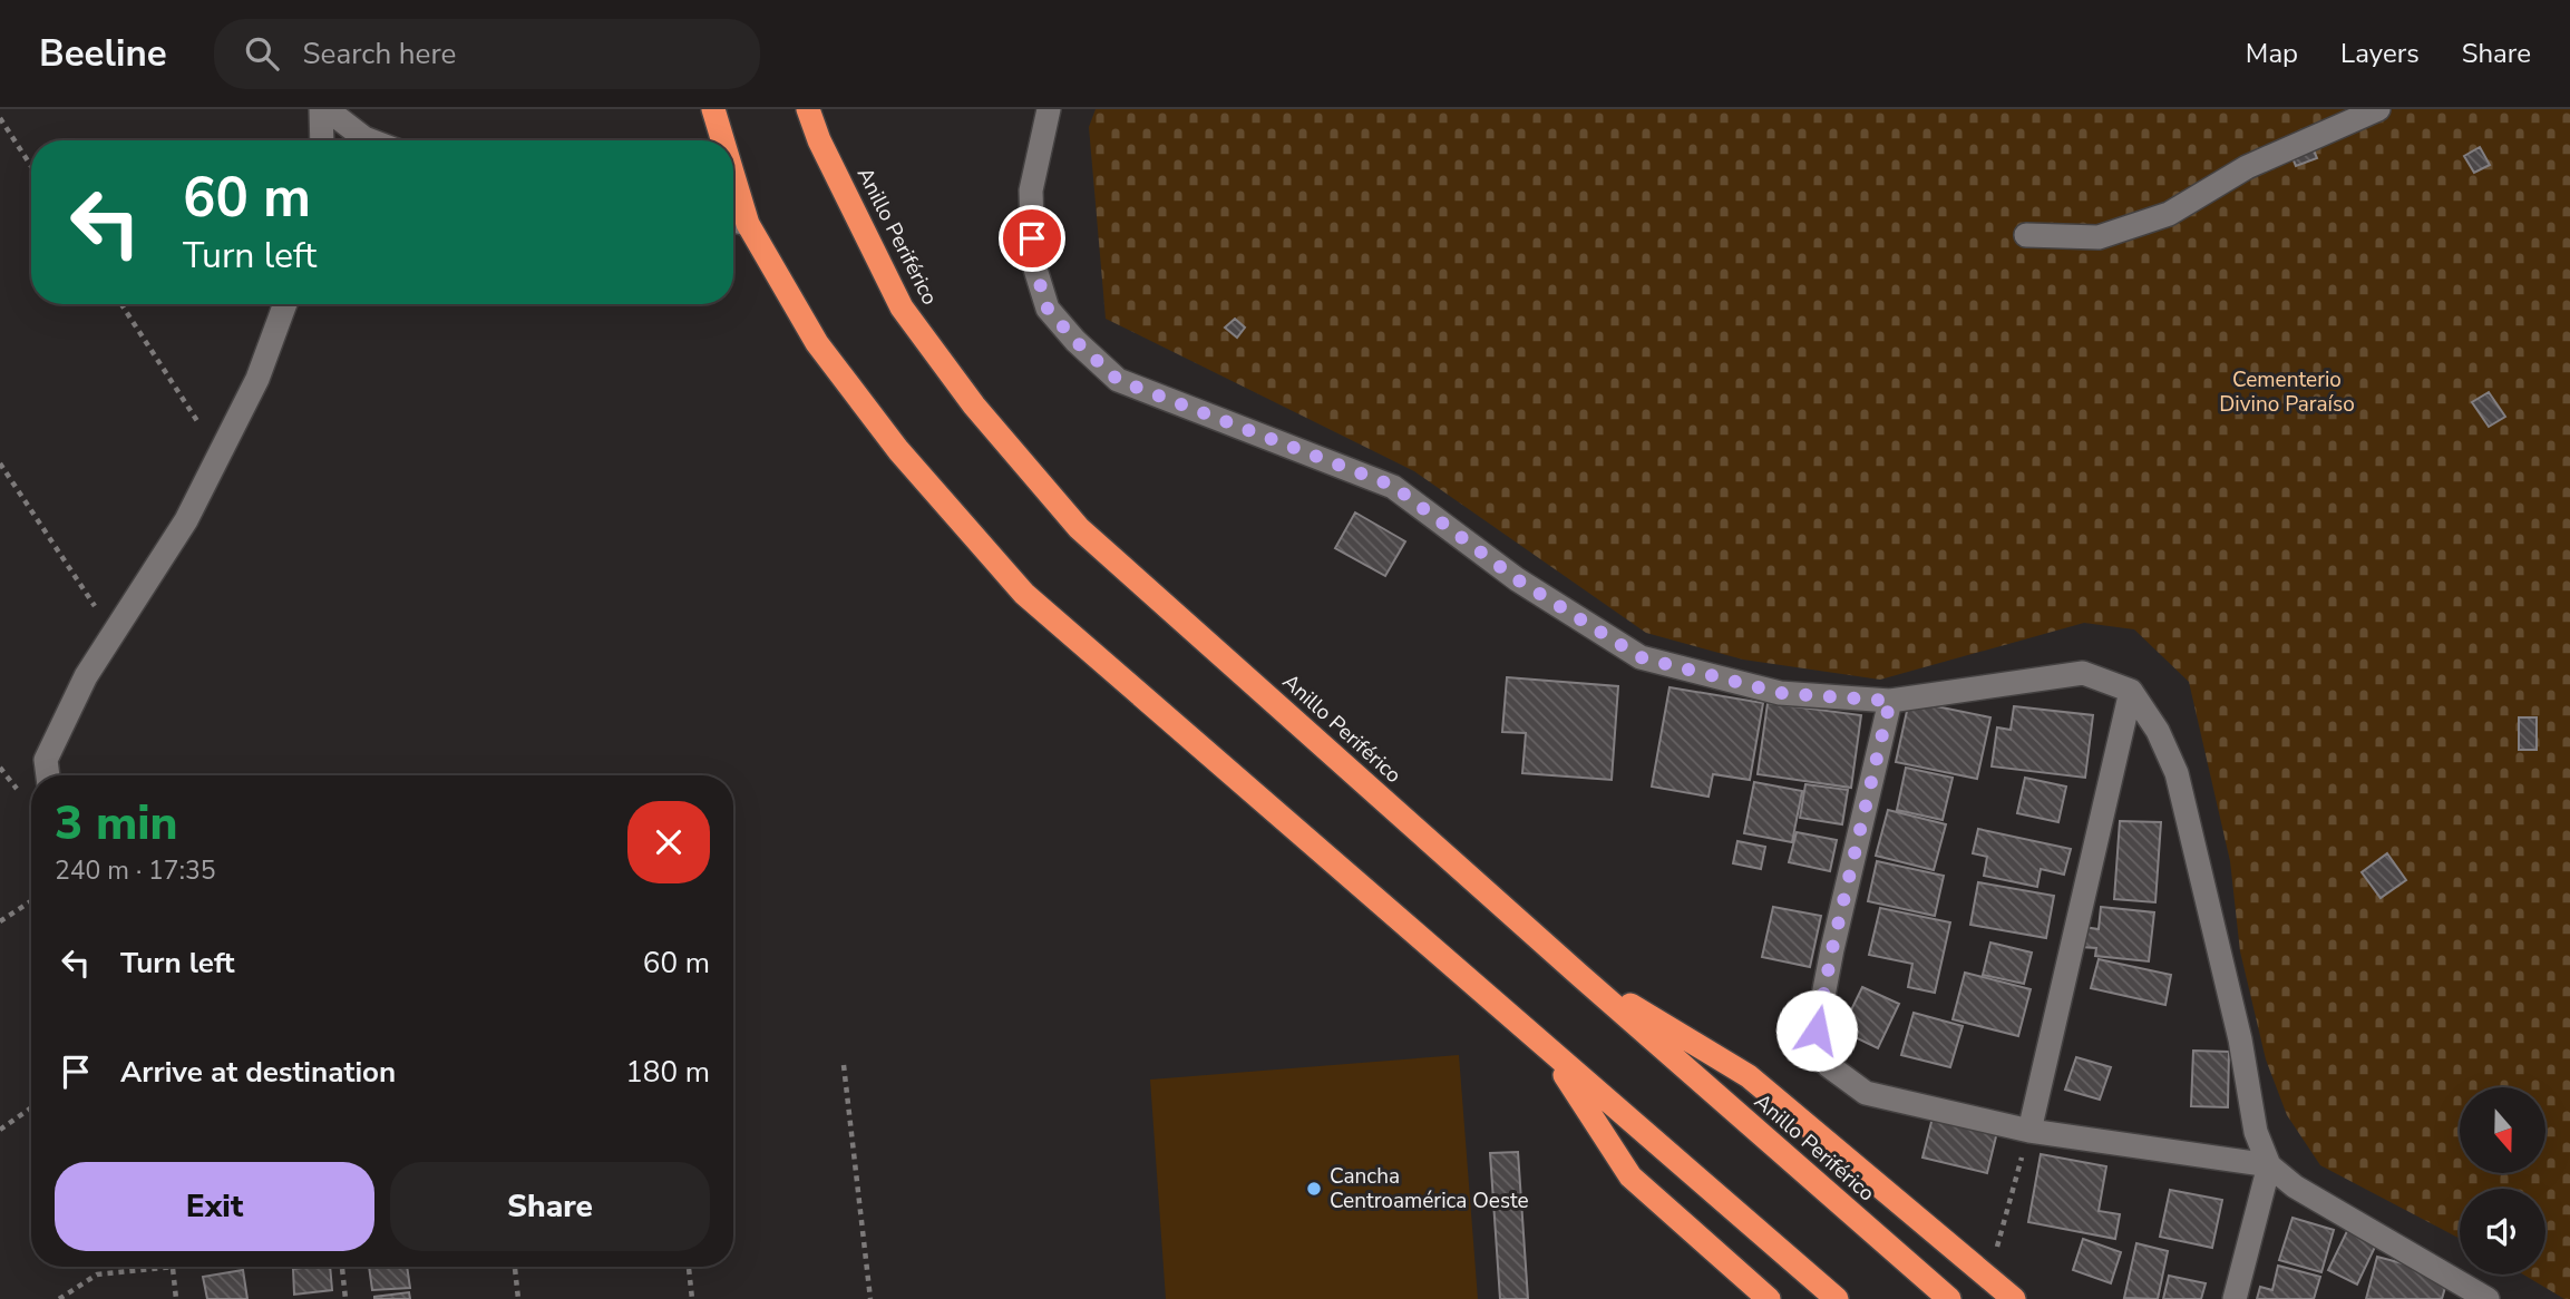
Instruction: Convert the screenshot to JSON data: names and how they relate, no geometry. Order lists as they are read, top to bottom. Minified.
{"streets":{"highway":["Anillo Periférico"]},"parks":["Cementerio Divino Paraíso"],"places":["Cancha Centroamérica Oeste"],"north":"bottom","page":{"header":"Beeline","search":"Search here","nav":["Map","Layers","Share"],"turn":["60 m","Turn left"],"heading":["3 min","240 m · 17:35"],"list":[{"name":"Turn left","value":"60 m"},{"name":"Arrive at destination","value":"180 m"}],"buttons":["Exit","Share"]}}
